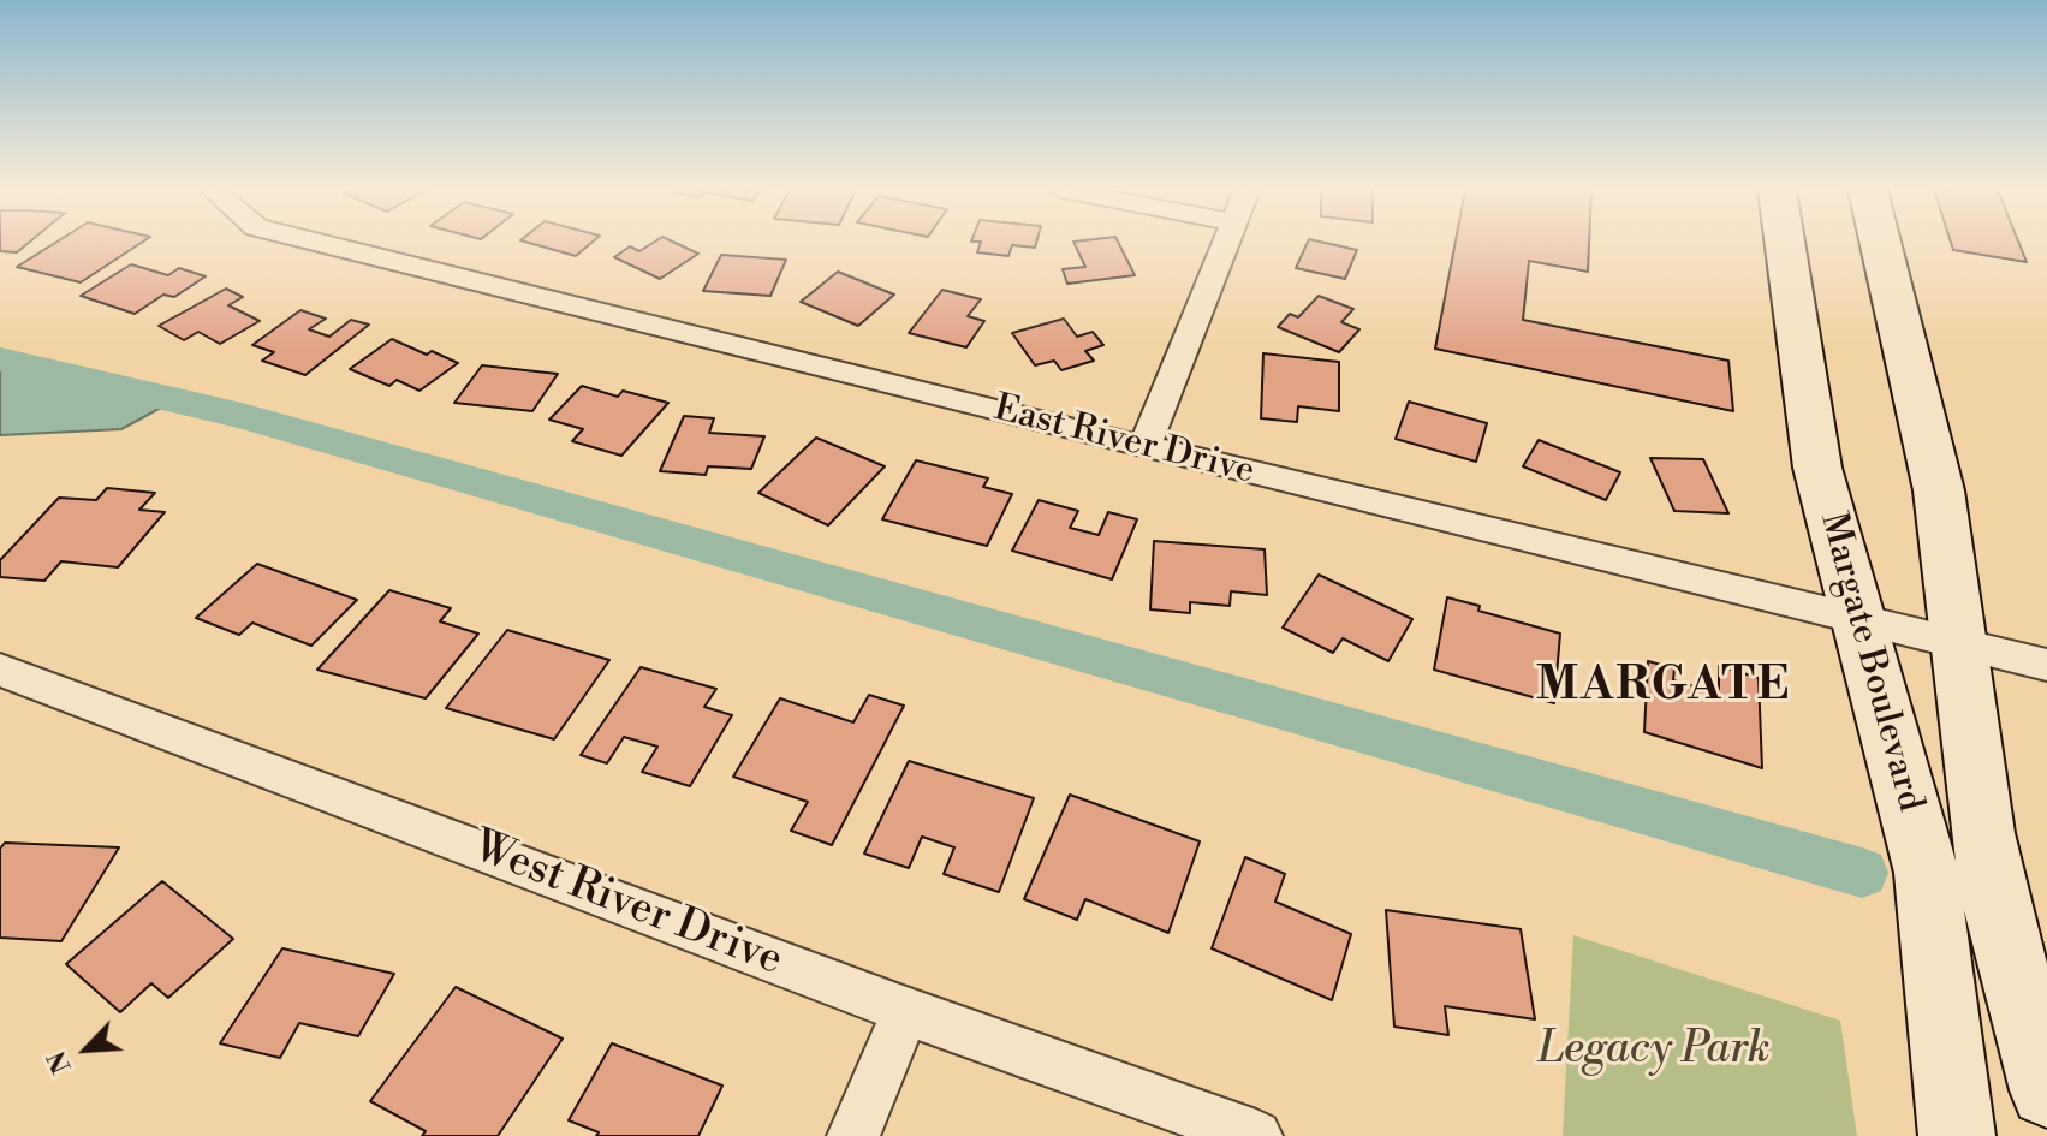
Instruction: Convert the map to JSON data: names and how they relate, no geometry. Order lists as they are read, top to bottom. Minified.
{"streets":{"street":["East River Drive","Margate Boulevard","West River Drive"]},"crossings":[["East River Drive","Margate Boulevard"]],"districts":["MARGATE"],"parks":["Legacy Park"],"north":"bottom left"}
